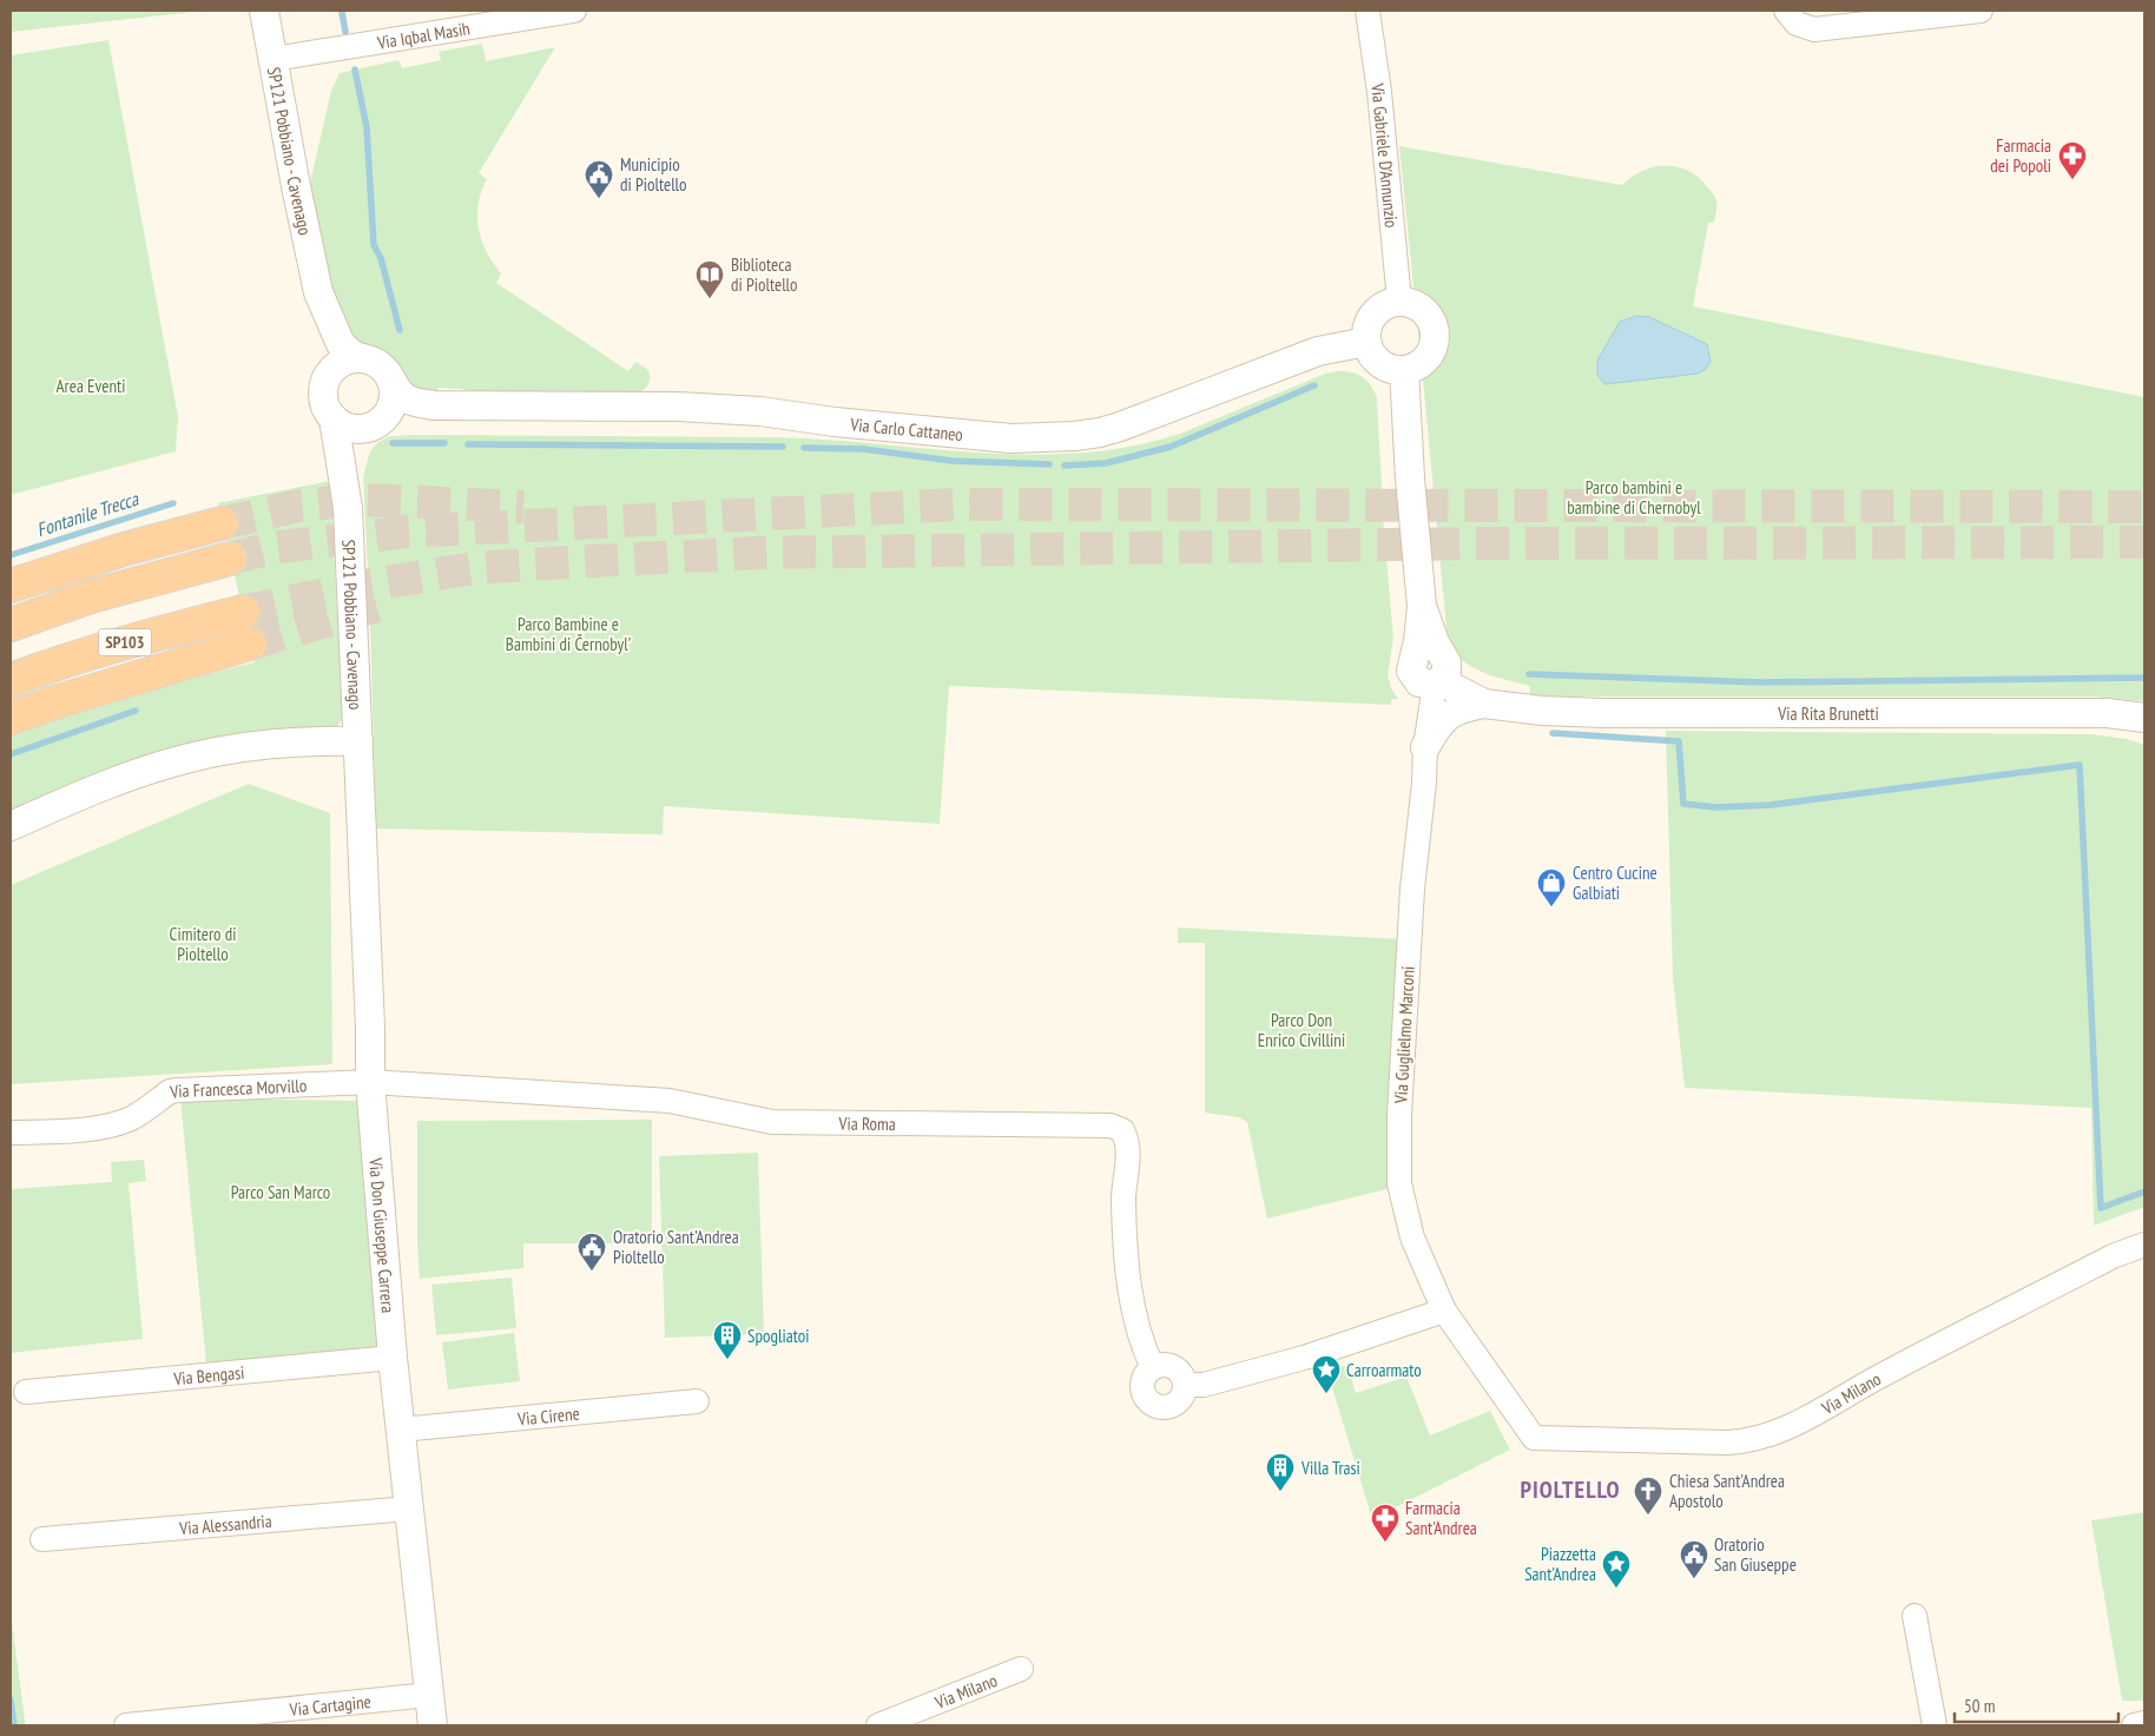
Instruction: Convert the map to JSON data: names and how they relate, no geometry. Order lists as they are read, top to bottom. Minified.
{"streets":{"highway":["SP103"],"street":["Via Iqbal Masih","SP121 Pobbiano - Cavenago","Via Gabriele D'Annunzio","Via Carlo Cattaneo","Via Rita Brunetti","Via Guglielmo Marconi","Via Francesca Morvillo","Via Roma","Via Don Giuseppe Carrera","Via Bengasi","Via Milano","Via Cirene","Via Alessandria","Via Cartagine"]},"crossings":[["Via Iqbal Masih","SP121 Pobbiano - Cavenago"],["SP121 Pobbiano - Cavenago","Via Carlo Cattaneo"],["SP121 Pobbiano - Cavenago","Via Don Giuseppe Carrera"],["Via Gabriele D'Annunzio","Via Carlo Cattaneo"],["Via Gabriele D'Annunzio","Via Guglielmo Marconi"],["Via Carlo Cattaneo","Via Guglielmo Marconi"],["Via Rita Brunetti","Via Guglielmo Marconi"],["Via Guglielmo Marconi","Via Milano"],["Via Francesca Morvillo","Via Roma"],["Via Francesca Morvillo","Via Don Giuseppe Carrera"],["Via Roma","Via Don Giuseppe Carrera"],["Via Don Giuseppe Carrera","Via Bengasi"],["Via Don Giuseppe Carrera","Via Cirene"],["Via Don Giuseppe Carrera","Via Alessandria"],["Via Don Giuseppe Carrera","Via Cartagine"]],"districts":["PIOLTELLO"],"water":["Fontanile Trecca"],"parks":["Area Eventi","Parco bambini e bambine di Chernobyl","Parco Bambine e Bambini di Černobyl’","Cimitero di Pioltello","Parco Don Enrico Civillini","Parco San Marco"],"places":{"pharmacy":["Farmacia dei Popoli","Farmacia Sant'Andrea"],"public building":["Municipio di Pioltello","Oratorio Sant'Andrea Pioltello","Oratorio San Giuseppe"],"library":["Biblioteca di Pioltello"],"shop":["Centro Cucine Galbiati"],"building":["Spogliatoi","Villa Trasi"],"place":["Carroarmato","Piazzetta Sant'Andrea"],"church":["Chiesa Sant'Andrea Apostolo"]},"scale_bar":"50 m"}
